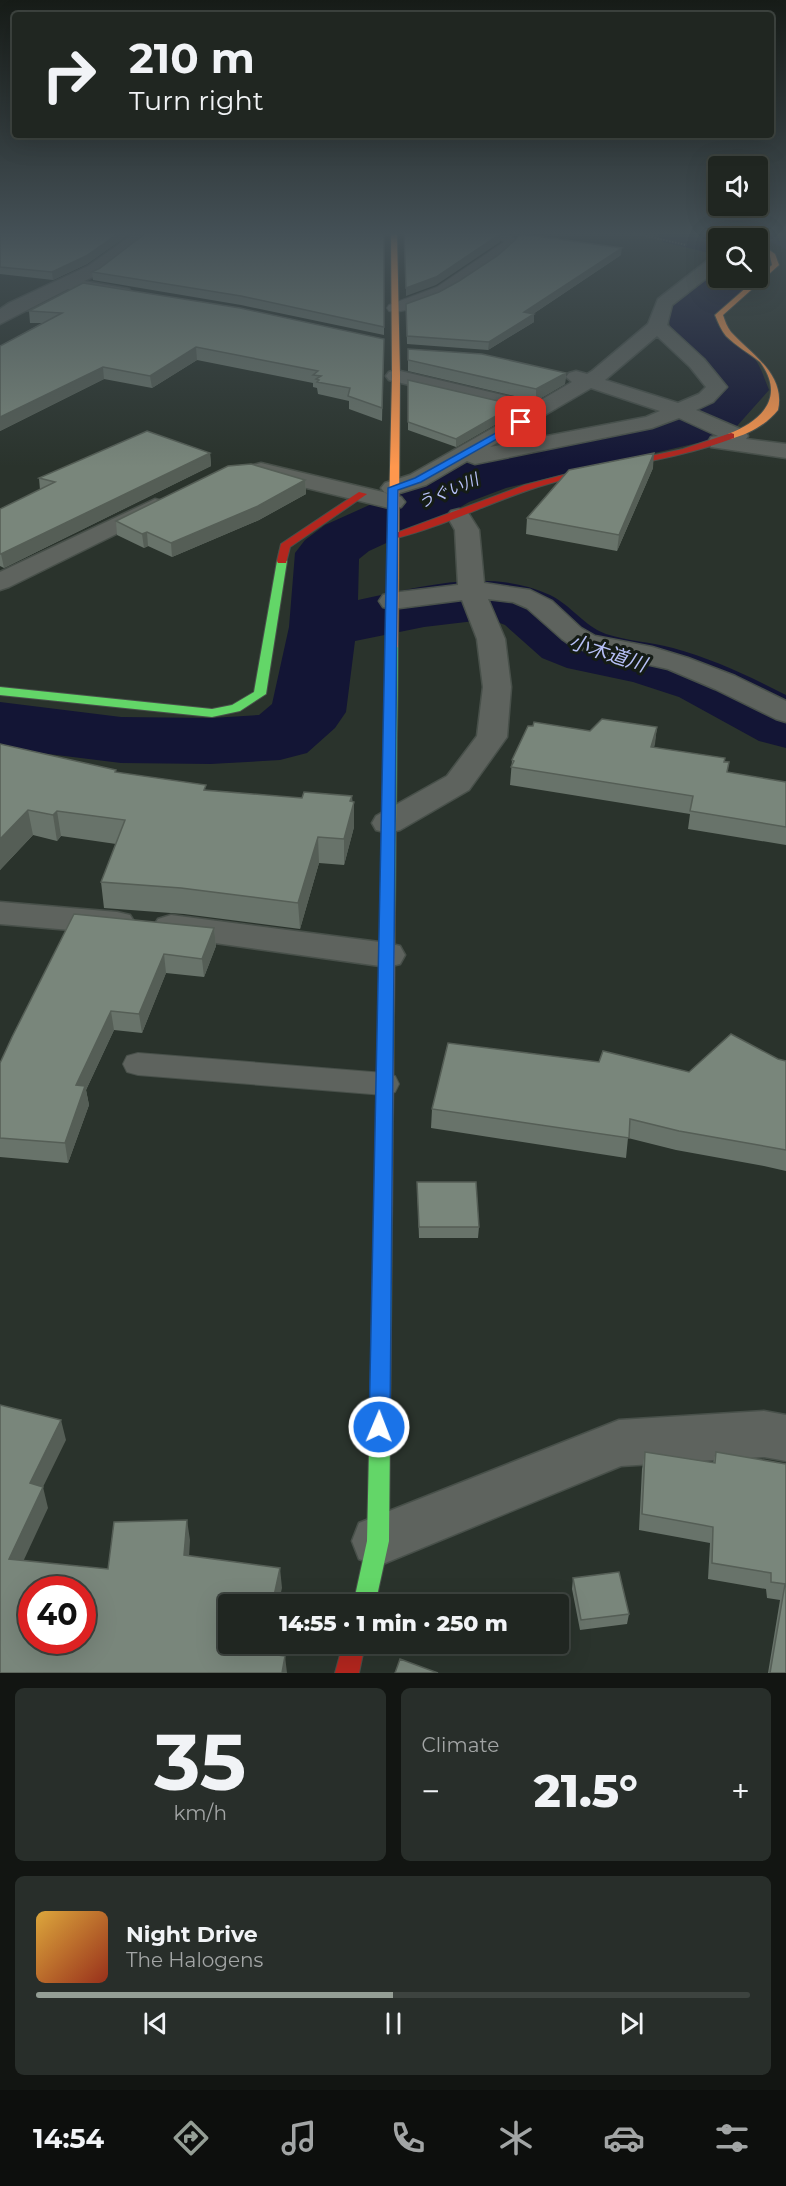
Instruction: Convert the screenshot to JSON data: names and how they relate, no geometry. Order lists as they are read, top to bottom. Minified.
{"water":["うぐい川","小木道川"],"page":{"turn":["210 m","Turn right"],"limit":"40","trip":"14:55 · 1 min · 250 m","tile":[["35","km/h"],"Climate"],"heat":["−","21.5°","+"],"song":["Night Drive","The Halogens"],"tabs":"14:54"}}
